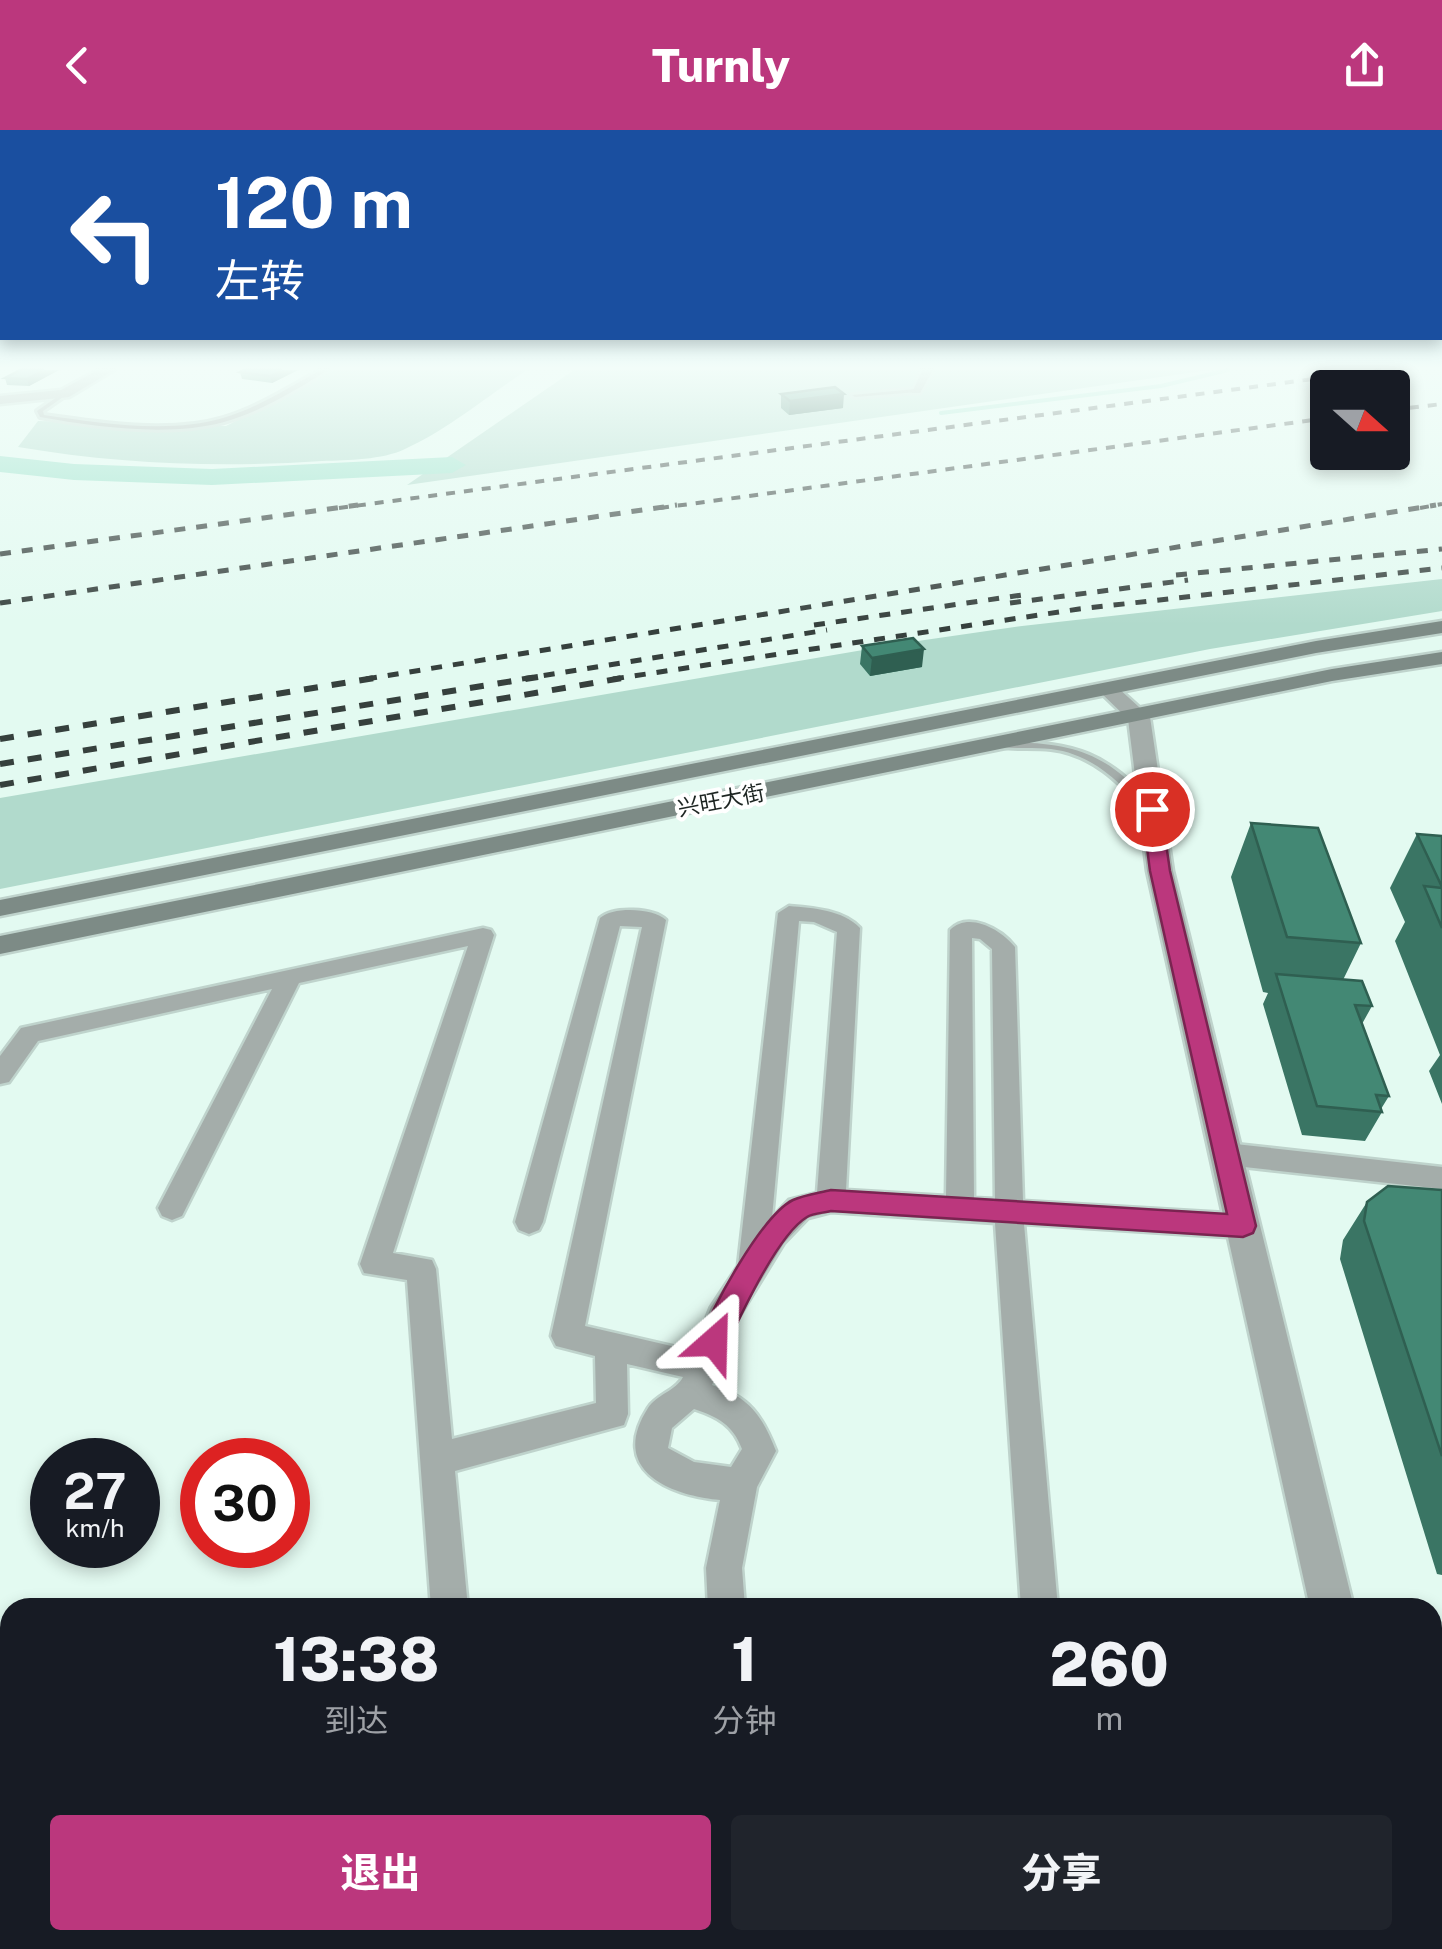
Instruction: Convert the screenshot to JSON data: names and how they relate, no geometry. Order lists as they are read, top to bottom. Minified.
{"streets":{"main road":["兴旺大街"]},"north":"right","page":{"header":"Turnly","turn":["120 m","左转"],"speed":"27 km/h","limit":"30","eta":["13:38","到达","1","分钟","260","m"],"buttons":["退出","分享"]}}
